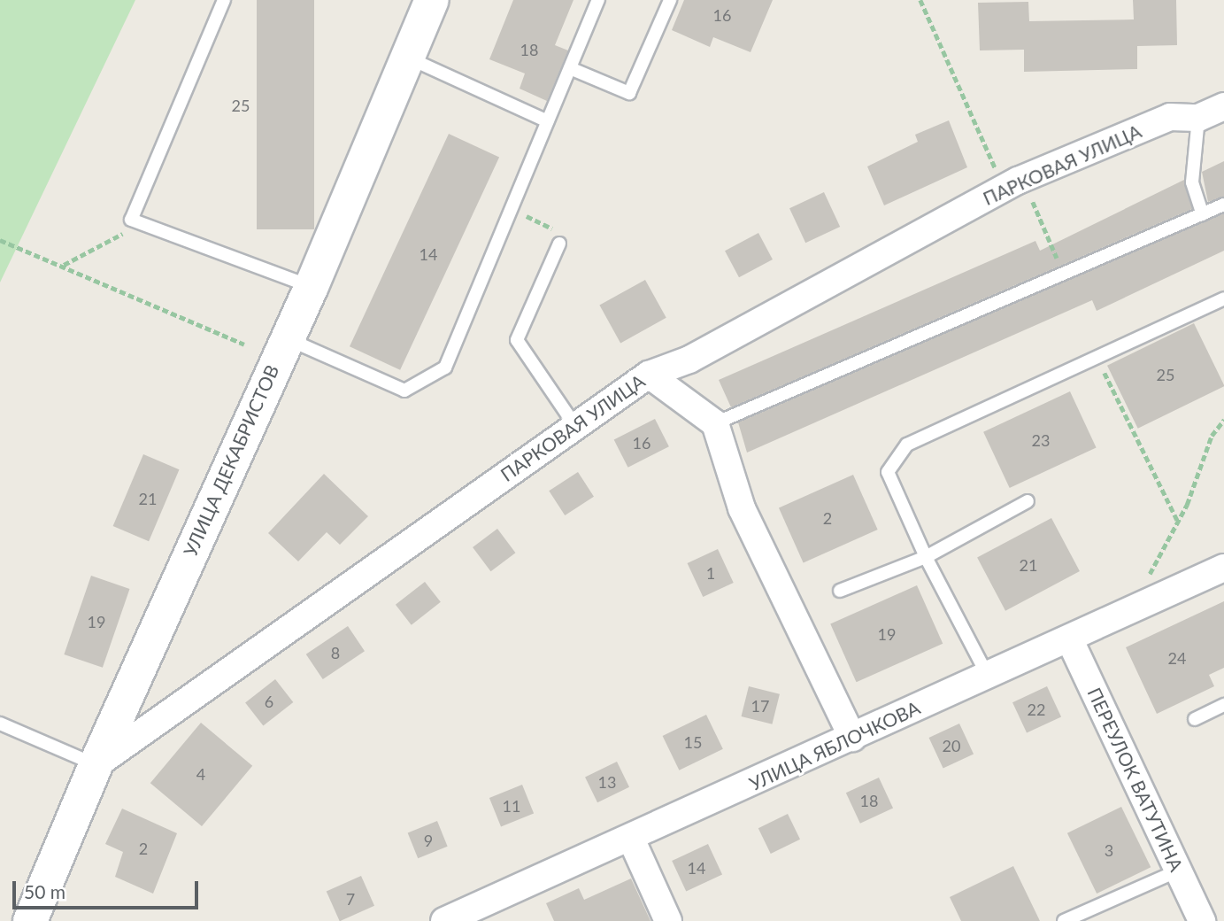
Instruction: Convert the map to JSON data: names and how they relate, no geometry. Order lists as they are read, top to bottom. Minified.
{"streets":{"street":["ПАРКОВАЯ УЛИЦА","УЛИЦА ДЕКАБРИСТОВ","УЛИЦА ЯБЛОЧКОВА","ПЕРЕУЛОК ВАТУТИНА"]},"crossings":[["ПАРКОВАЯ УЛИЦА","УЛИЦА ДЕКАБРИСТОВ"],["УЛИЦА ЯБЛОЧКОВА","ПЕРЕУЛОК ВАТУТИНА"]],"house_numbers":["16","18","25","14","25","23","16","21","2","21","1","19","19","8","24","6","17","22","15","20","4","13","18","11","9","2","3","14","7"],"scale_bar":"50 m"}
